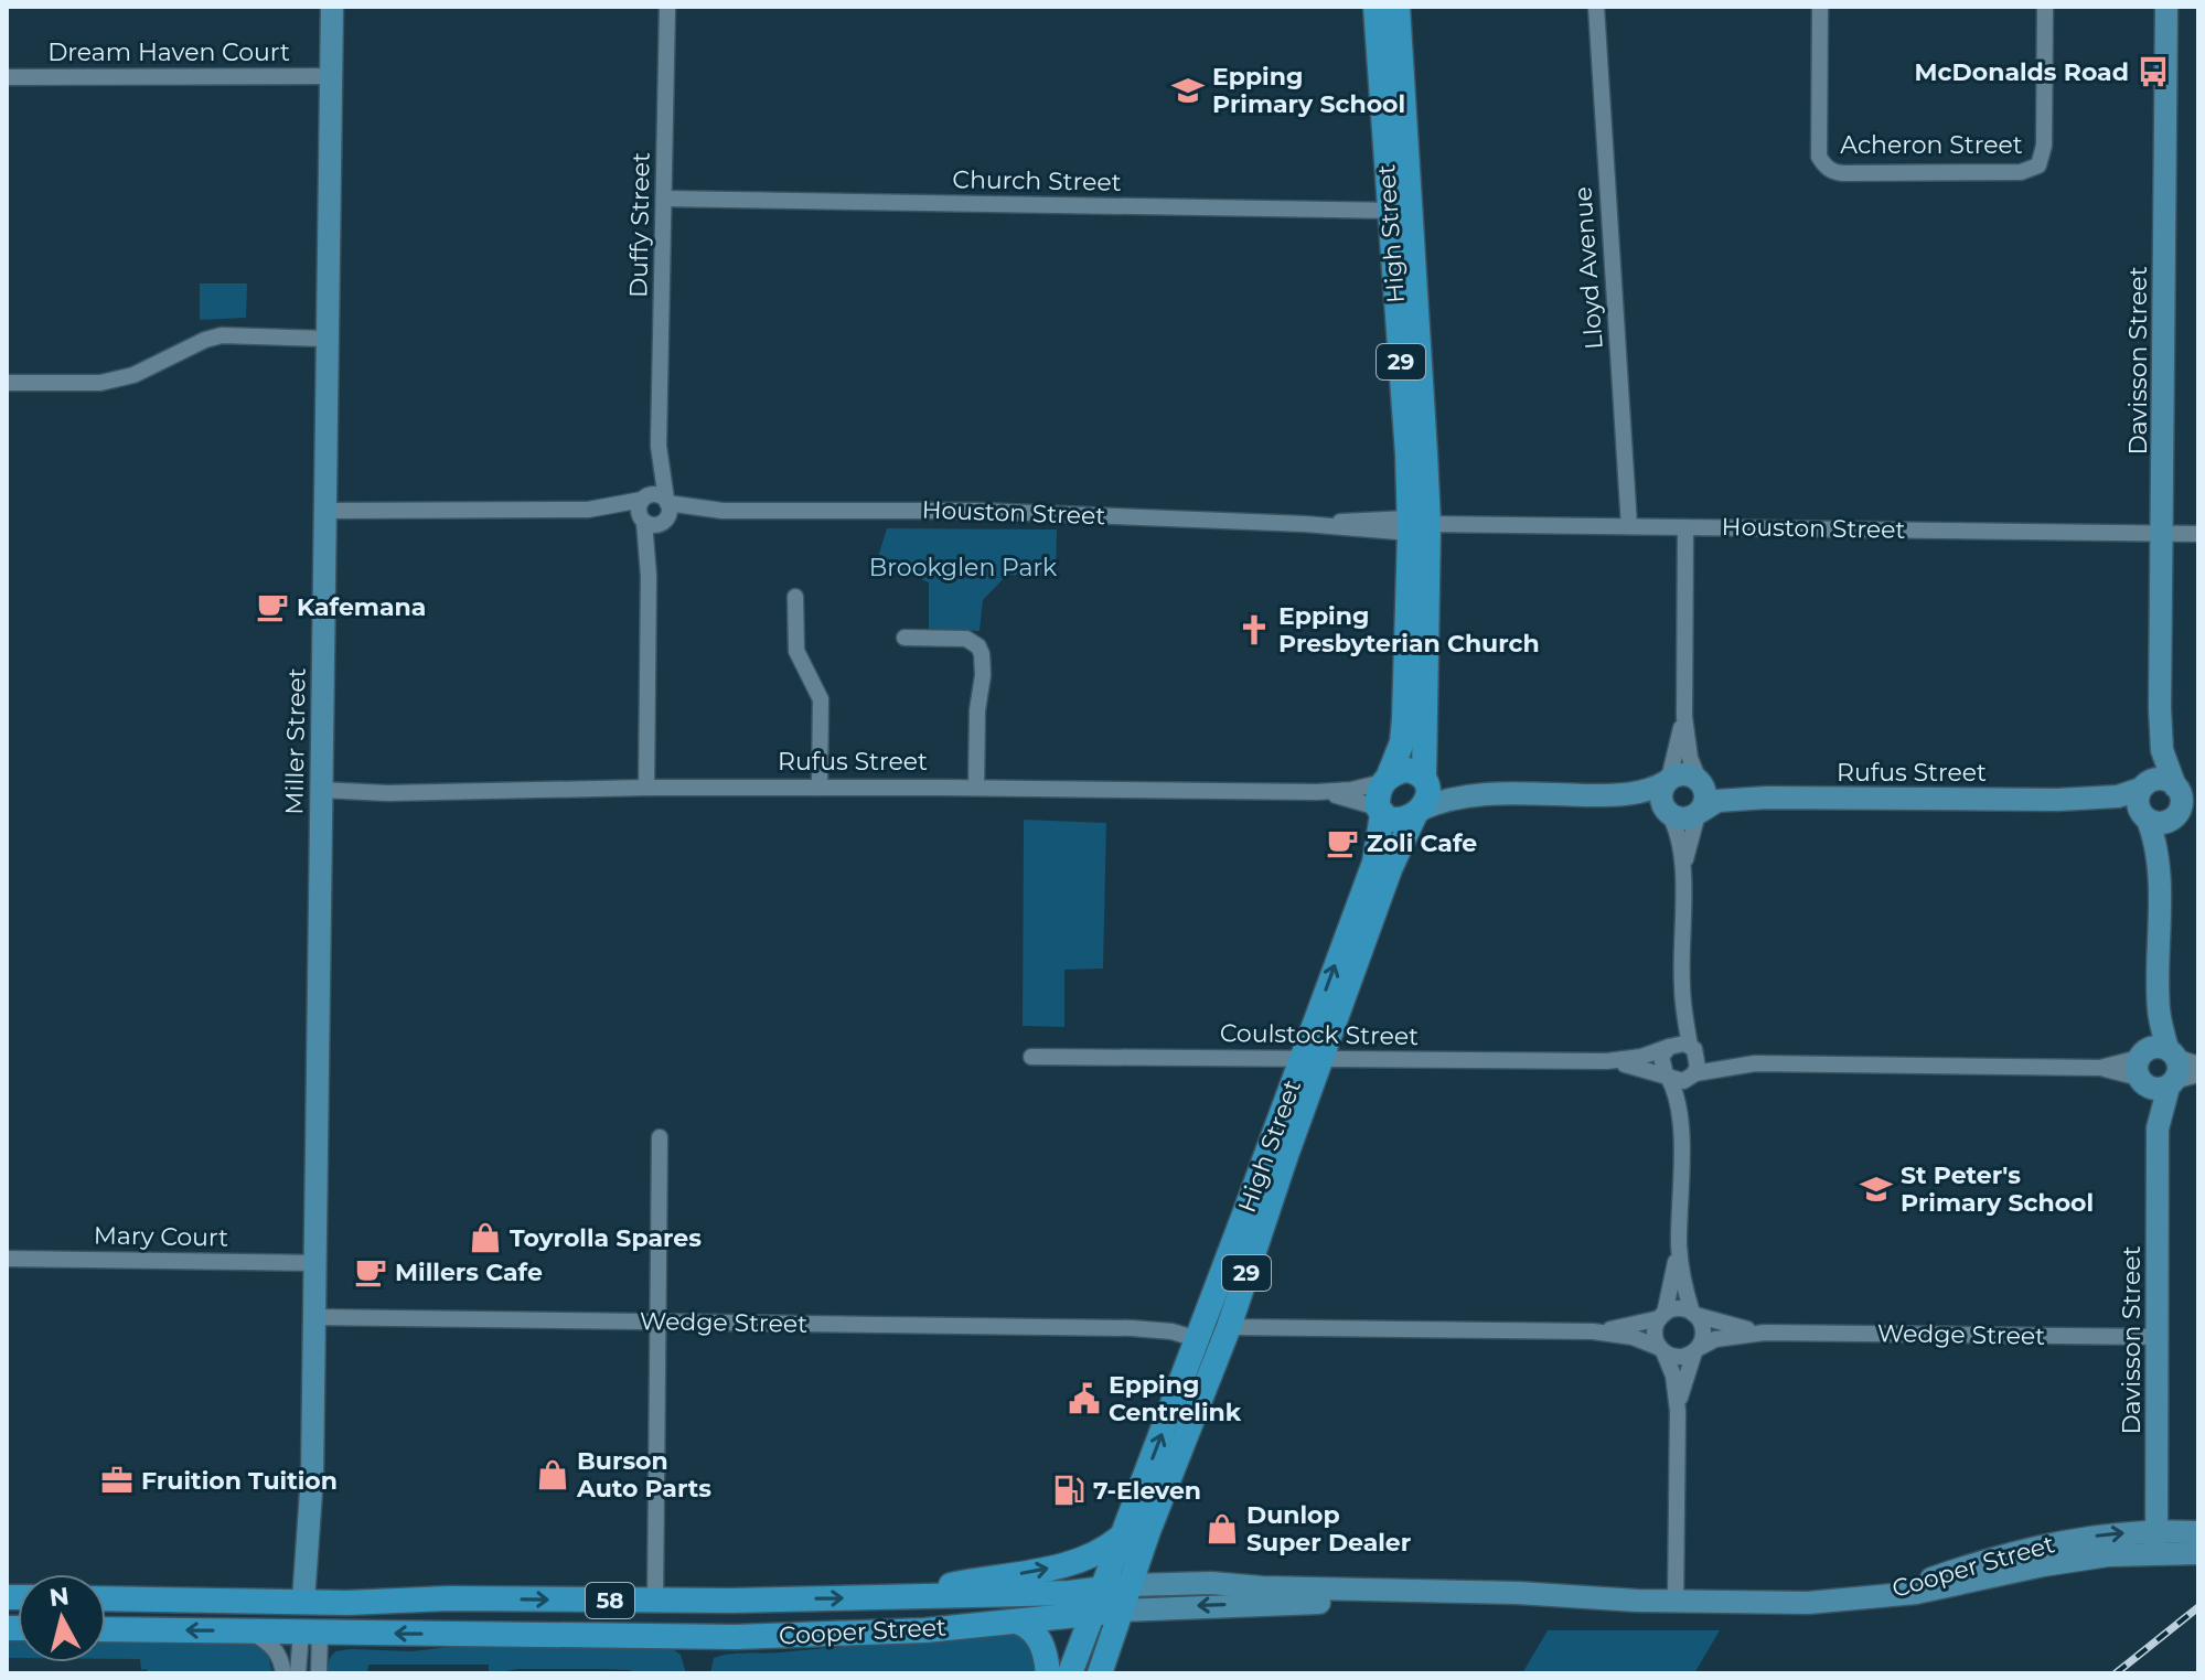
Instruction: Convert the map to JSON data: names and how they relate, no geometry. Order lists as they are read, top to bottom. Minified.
{"streets":{"main road":["High Street","29","Wedge Street","Cooper Street","58"],"street":["Dream Haven Court","Acheron Street","Church Street","Duffy Street","Lloyd Avenue","Davisson Street","Houston Street","Miller Street","Rufus Street","Coulstock Street","Mary Court"]},"crossings":[["Dream Haven Court","Miller Street"],["Church Street","Duffy Street"],["Church Street","High Street"],["Duffy Street","Houston Street"],["High Street","29"],["High Street","Houston Street"],["High Street","Rufus Street"],["High Street","Coulstock Street"],["High Street","Wedge Street"],["High Street","Cooper Street"],["High Street","58"],["Lloyd Avenue","Houston Street"],["Davisson Street","Houston Street"],["Davisson Street","Rufus Street"],["Davisson Street","Wedge Street"],["Davisson Street","Cooper Street"],["29","Rufus Street"],["Houston Street","Miller Street"],["Miller Street","Rufus Street"],["Miller Street","Mary Court"],["Miller Street","Wedge Street"],["Miller Street","Cooper Street"],["Cooper Street","58"]],"parks":["Brookglen Park"],"places":{"bus stop":["McDonalds Road"],"school or university":["Epping Primary School","St Peter's Primary School"],"cafe":["Kafemana","Zoli Cafe","Millers Cafe"],"church":["Epping Presbyterian Church"],"shop":["Toyrolla Spares","Burson Auto Parts","Dunlop Super Dealer"],"public building":["Epping Centrelink"],"office":["Fruition Tuition"],"fuel station":["7-Eleven"]},"north":"top"}
